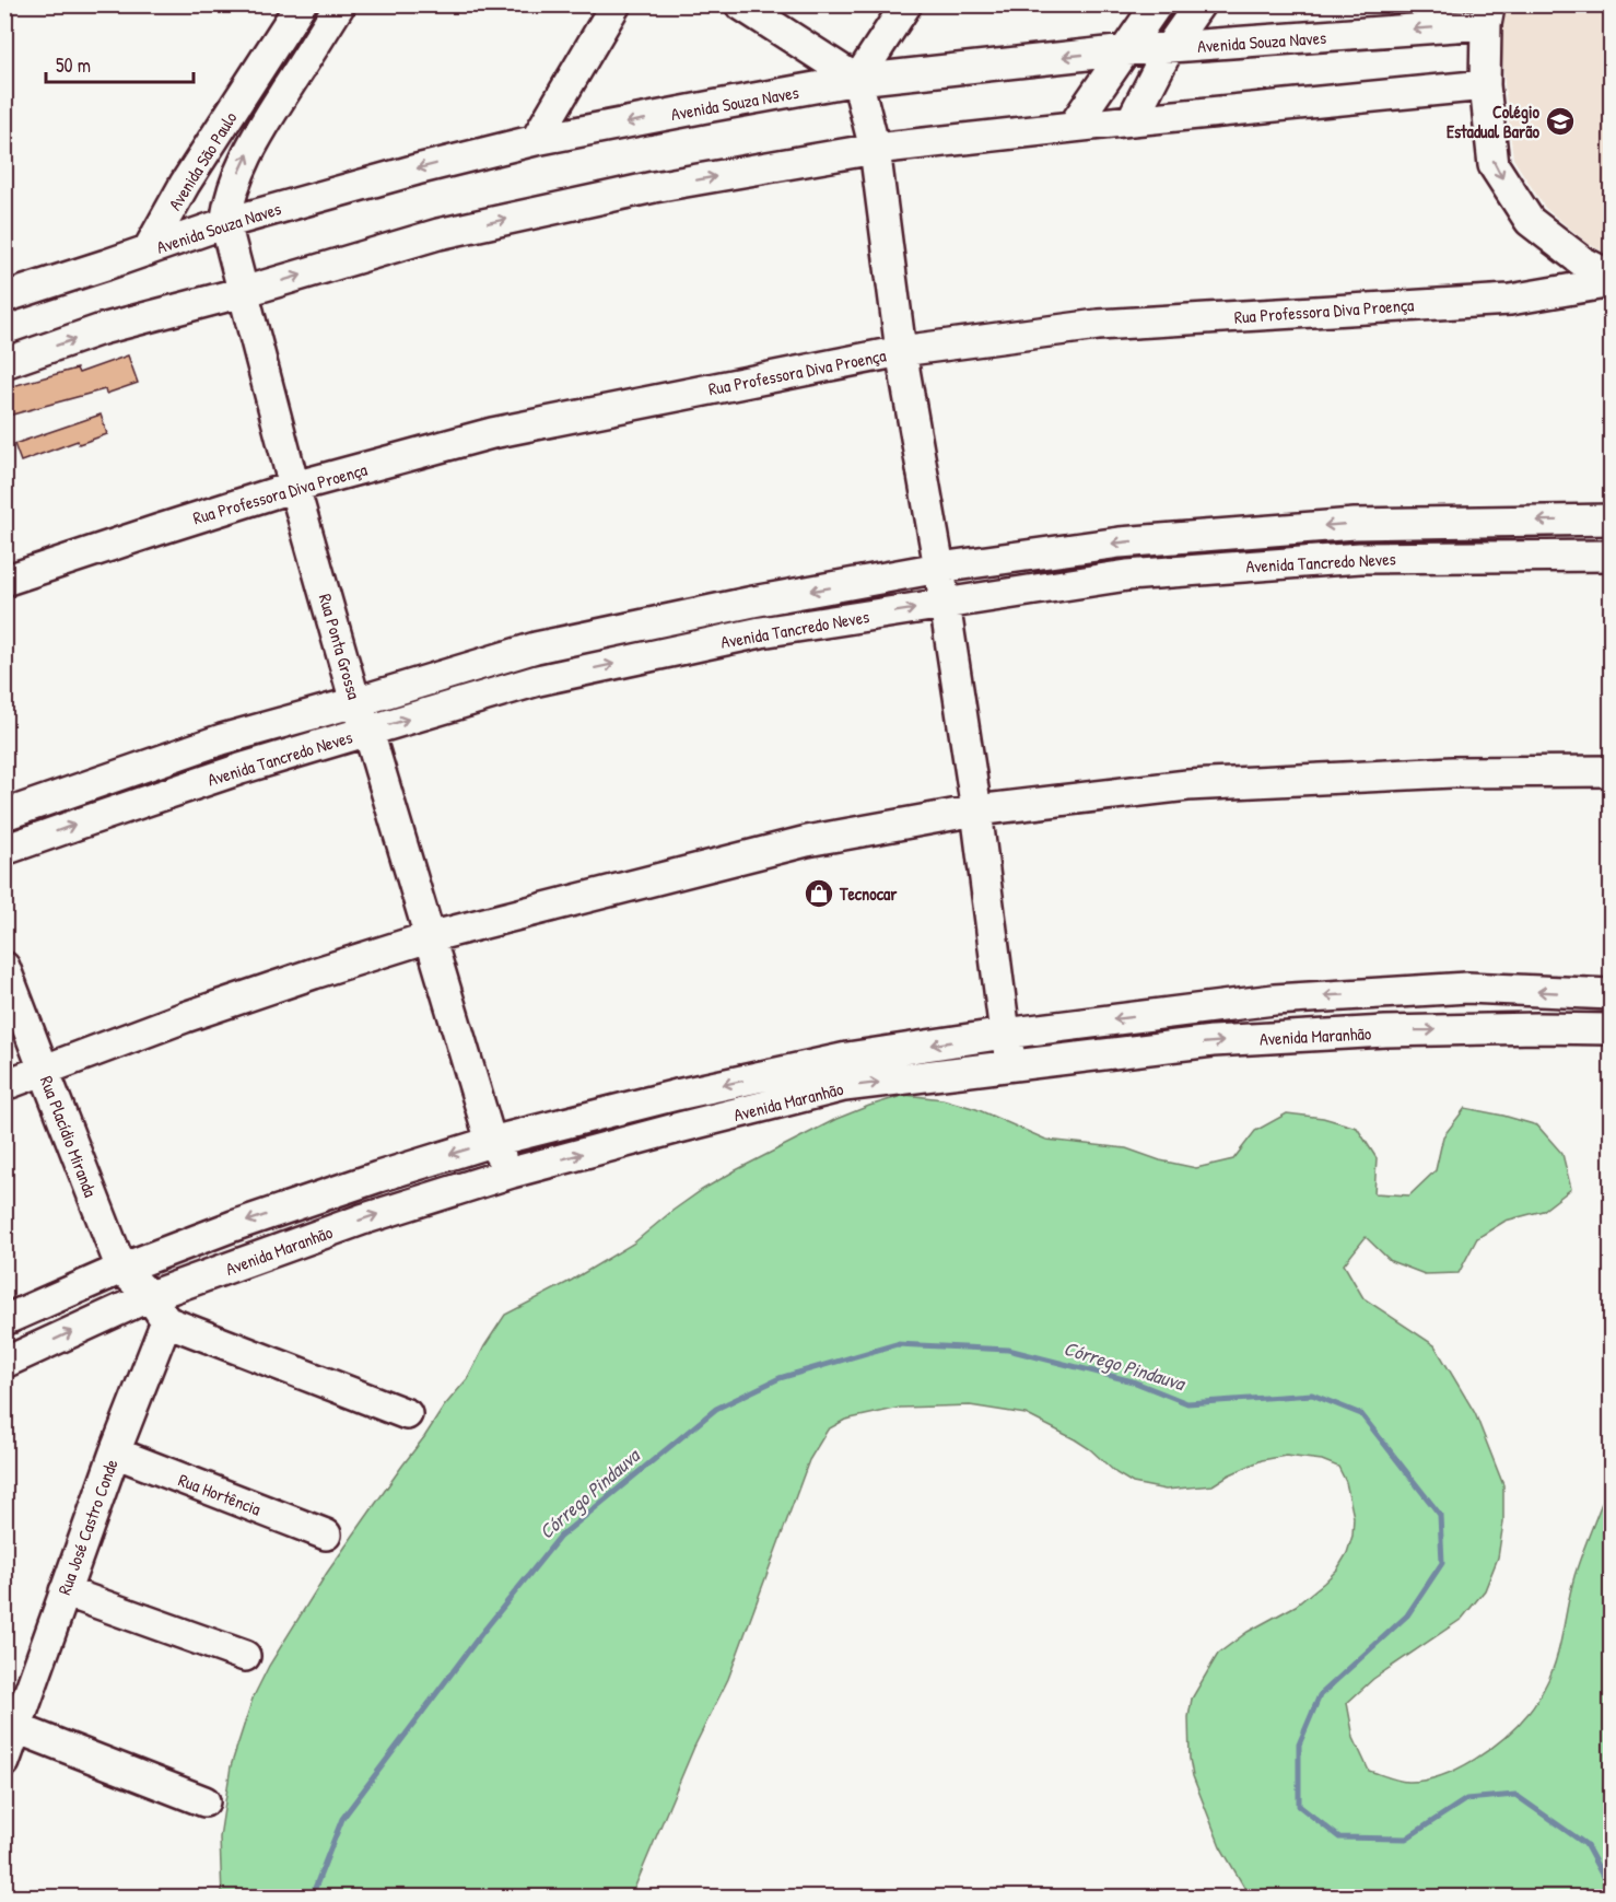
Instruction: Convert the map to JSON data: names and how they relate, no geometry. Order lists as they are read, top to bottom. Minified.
{"streets":{"street":["Avenida Souza Naves","Avenida São Paulo","Rua Professora Diva Proença","Avenida Tancredo Neves","Rua Ponta Grossa","Avenida Maranhão","Rua Placídio Miranda","Rua Hortência","Rua José Castro Conde"]},"crossings":[["Avenida Souza Naves","Avenida São Paulo"],["Avenida Souza Naves","Rua Ponta Grossa"],["Avenida São Paulo","Rua Ponta Grossa"],["Rua Professora Diva Proença","Rua Ponta Grossa"],["Avenida Tancredo Neves","Rua Ponta Grossa"],["Rua Ponta Grossa","Avenida Maranhão"],["Avenida Maranhão","Rua Placídio Miranda"],["Rua Hortência","Rua José Castro Conde"]],"water":["Córrego Pindauva"],"places":{"school or university":["Colégio Estadual Barão"],"shop":["Tecnocar"]},"scale_bar":"50 m"}
